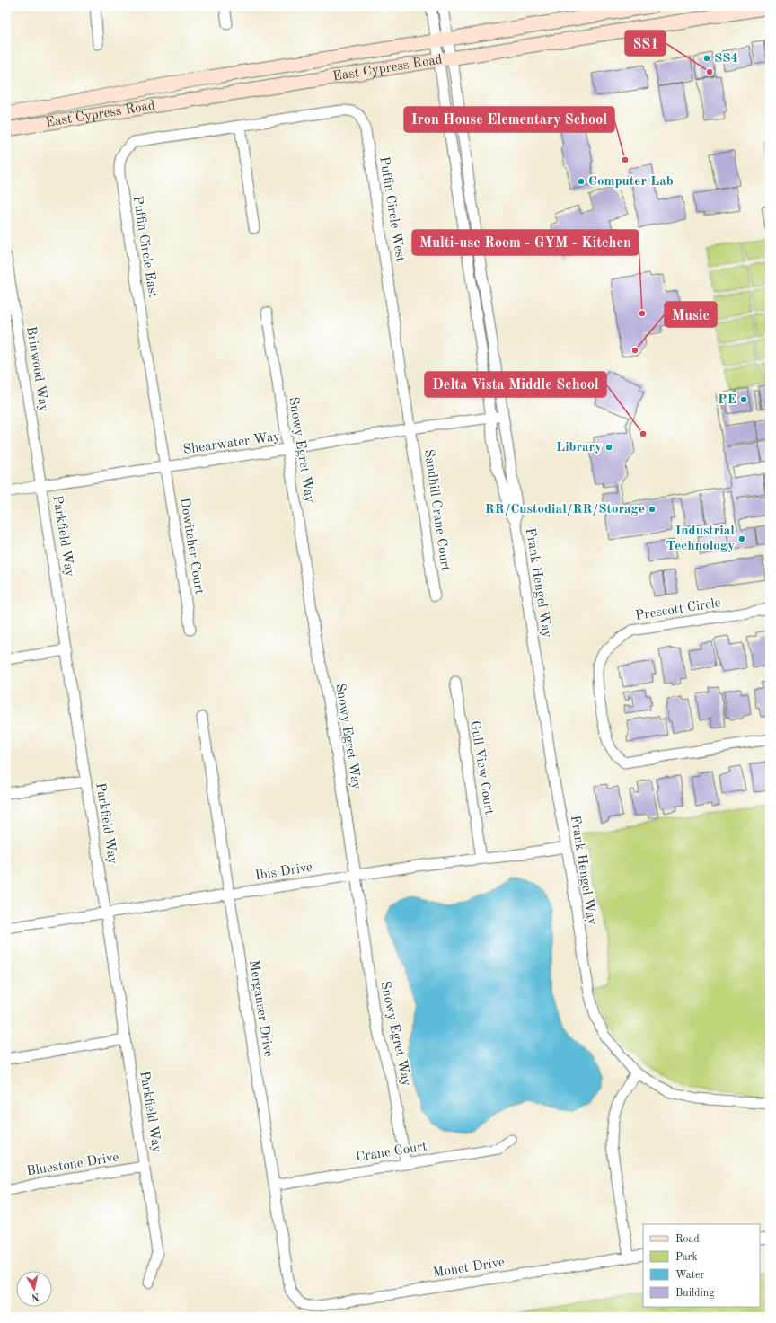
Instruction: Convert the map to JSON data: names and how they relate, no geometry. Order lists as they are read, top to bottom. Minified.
{"streets":{"street":["East Cypress Road","Puffin Circle West","Puffin Circle East","Brinwood Way","Shearwater Way","Snowy Egret Way","Sandhill Crane Court","Parkfield Way","Dowitcher Court","Frank Hengel Way","Prescott Circle","Gull View Court","Ibis Drive","Merganser Drive","Crane Court","Bluestone Drive","Monet Drive"]},"crossings":[["East Cypress Road","Frank Hengel Way"],["Puffin Circle West","Puffin Circle East"],["Puffin Circle West","Shearwater Way"],["Puffin Circle West","Sandhill Crane Court"],["Puffin Circle East","Shearwater Way"],["Puffin Circle East","Dowitcher Court"],["Brinwood Way","Shearwater Way"],["Brinwood Way","Parkfield Way"],["Shearwater Way","Snowy Egret Way"],["Shearwater Way","Sandhill Crane Court"],["Shearwater Way","Parkfield Way"],["Shearwater Way","Dowitcher Court"],["Shearwater Way","Frank Hengel Way"],["Snowy Egret Way","Ibis Drive"],["Snowy Egret Way","Crane Court"],["Parkfield Way","Ibis Drive"],["Parkfield Way","Bluestone Drive"],["Frank Hengel Way","Ibis Drive"],["Gull View Court","Ibis Drive"],["Ibis Drive","Merganser Drive"],["Merganser Drive","Crane Court"],["Merganser Drive","Monet Drive"]],"places":["SS4","SS1","Iron House Elementary School","Computer Lab","Multi-use Room - GYM - Kitchen","Music","PE","Delta Vista Middle School","Library","RR/Custodial/RR/Storage","Industrial Technology"],"legend":["Road","Park","Water","Building"],"north":"bottom"}
